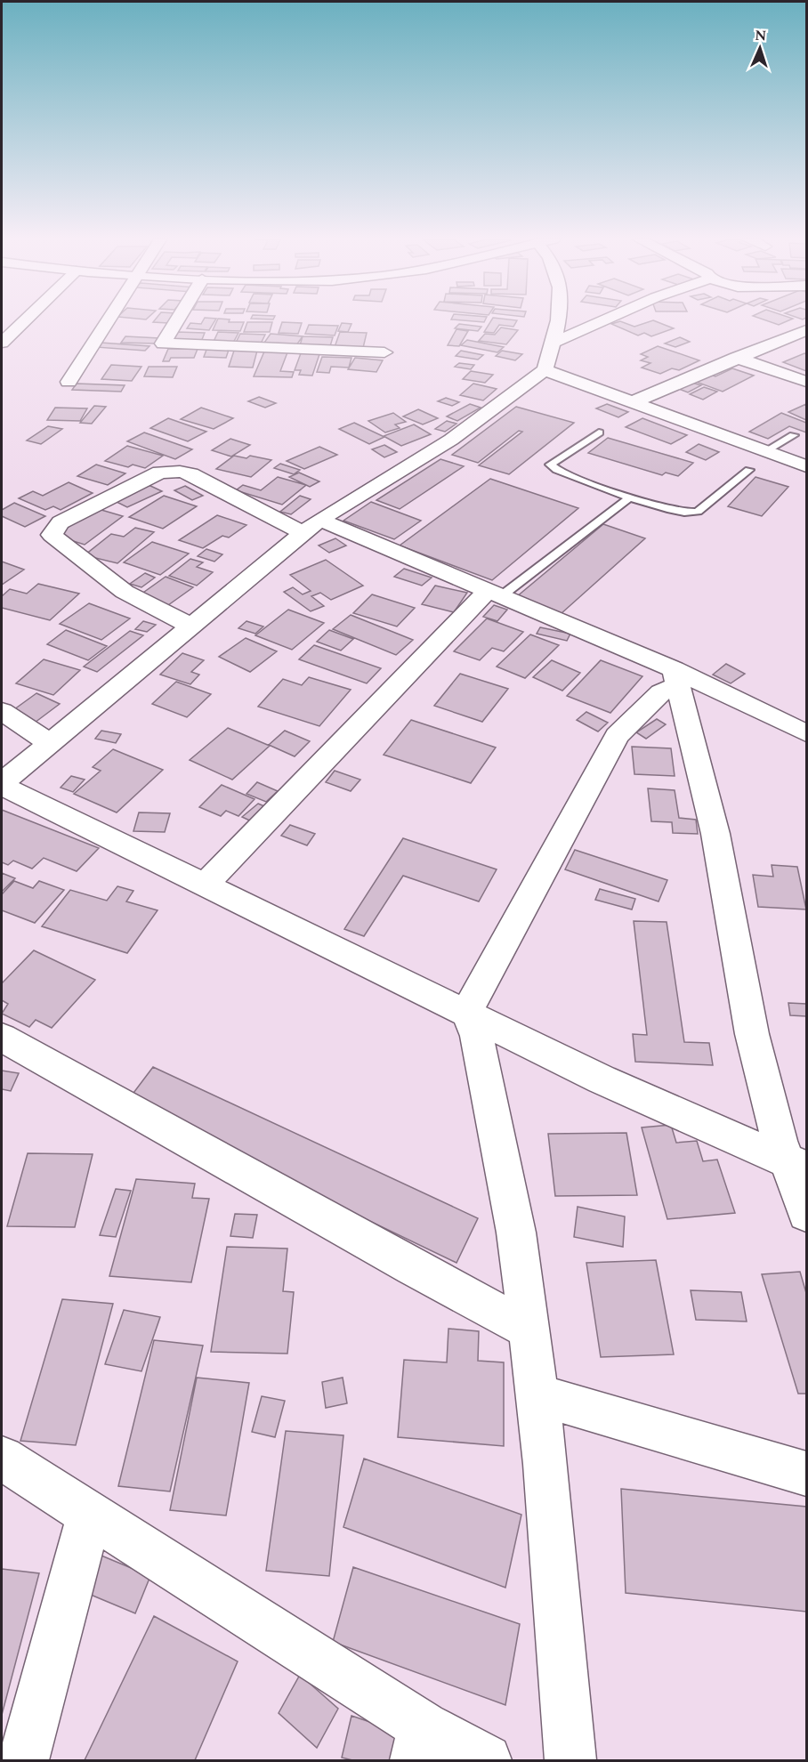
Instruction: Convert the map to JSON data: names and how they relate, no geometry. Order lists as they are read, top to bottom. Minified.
{"north":"top"}
